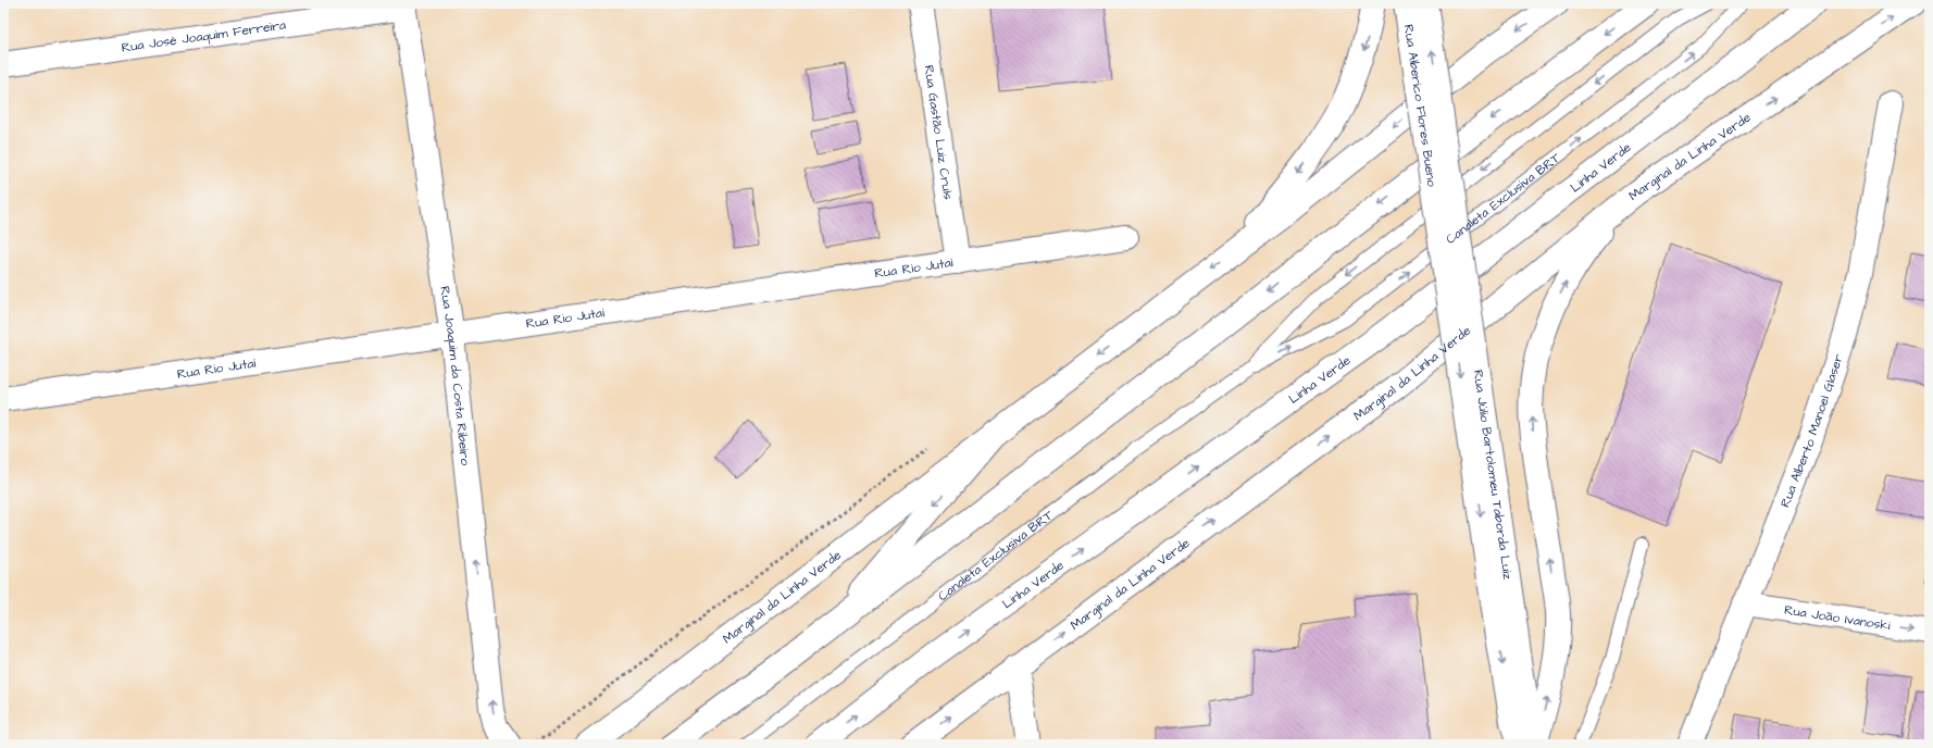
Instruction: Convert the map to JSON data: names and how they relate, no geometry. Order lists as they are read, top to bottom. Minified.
{"streets":{"main road":["Rua José Joaquim Ferreira","Rua Alberico Flores Bueno","Rua Gastão Luiz Cruls","Marginal da Linha Verde","Linha Verde","Rua Rio Jutaí","Rua Joaquim da Costa Ribeiro","Rua Alberto Manoel Glaser","Rua Júlio Bartolomeu Taborda Luiz","Rua João Ivanoski"],"lane":["Canaleta Exclusiva BRT"]},"crossings":[["Rua José Joaquim Ferreira","Rua Joaquim da Costa Ribeiro"],["Rua Alberico Flores Bueno","Rua Júlio Bartolomeu Taborda Luiz"],["Rua Gastão Luiz Cruls","Rua Rio Jutaí"],["Rua Rio Jutaí","Rua Joaquim da Costa Ribeiro"],["Rua Alberto Manoel Glaser","Rua João Ivanoski"]],"one_way":["Rua Joaquim da Costa Ribeiro","Rua João Ivanoski"]}
